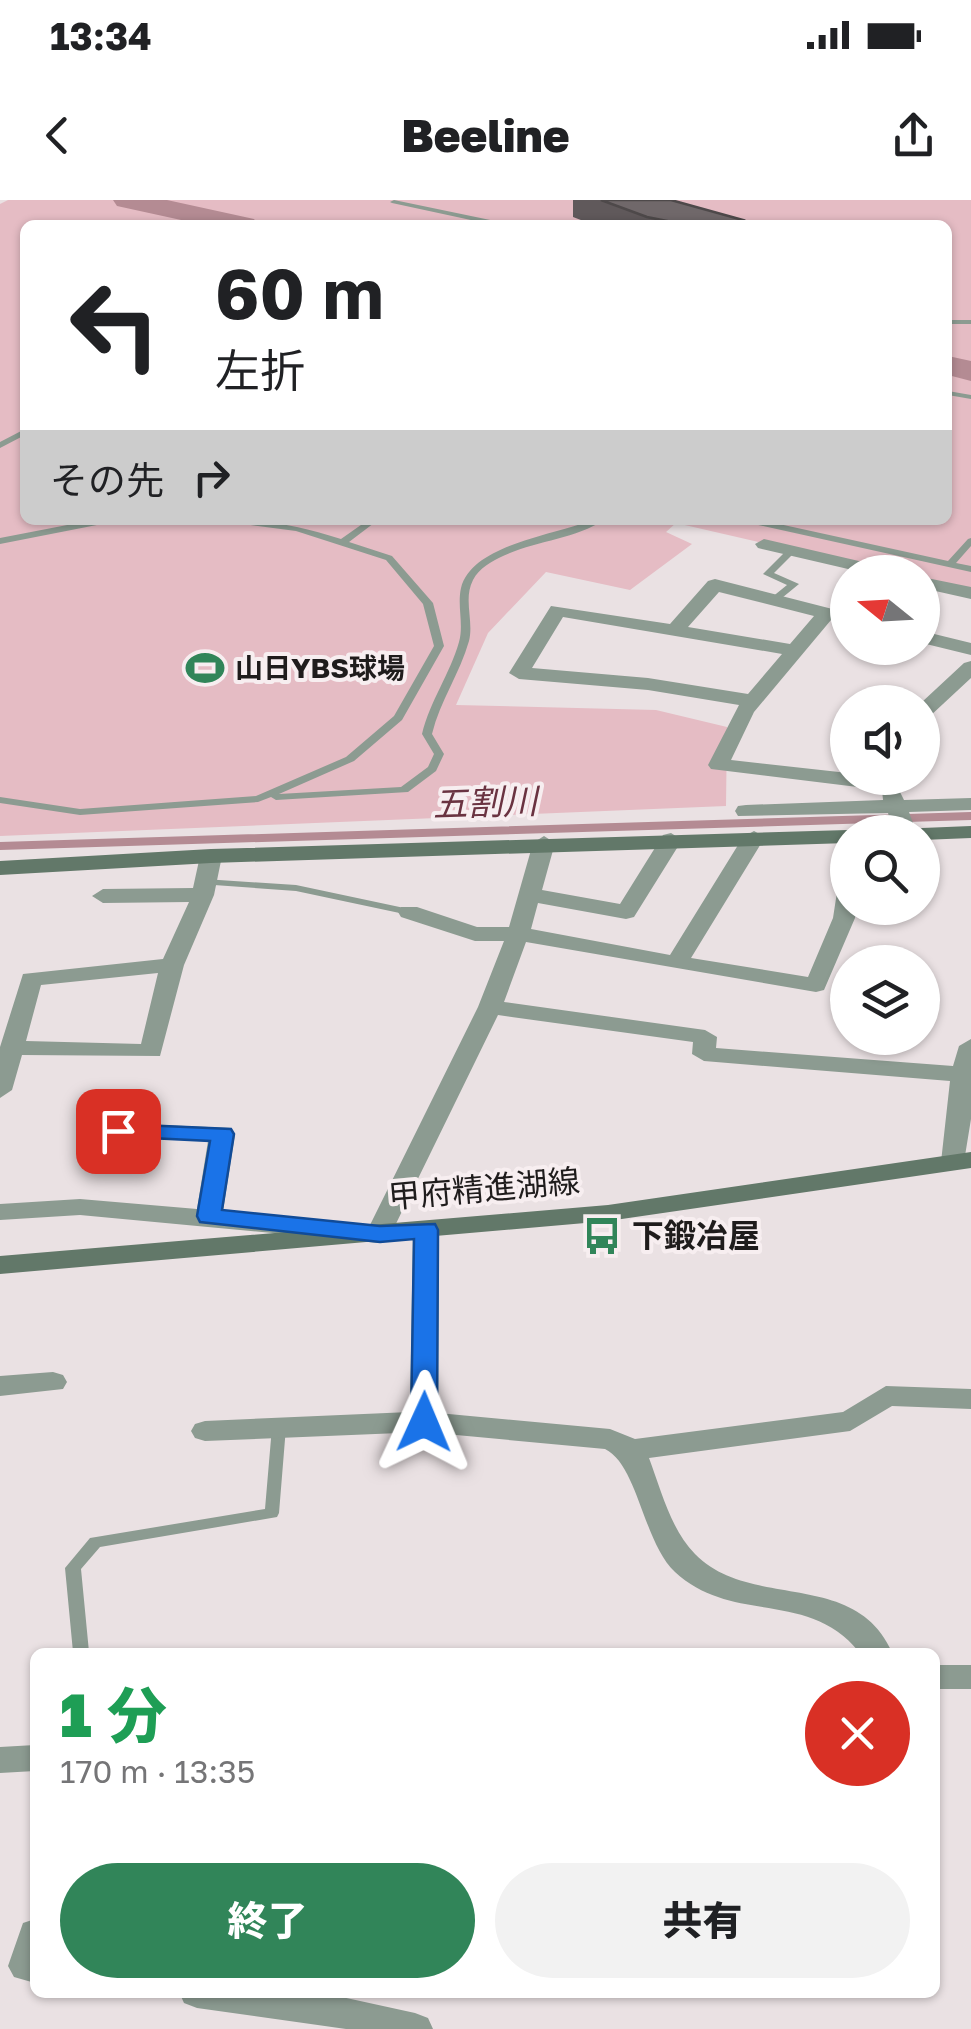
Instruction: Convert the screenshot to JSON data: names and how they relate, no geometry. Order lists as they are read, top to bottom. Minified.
{"streets":{"street":["甲府精進湖線"]},"water":["五割川"],"places":{"sports":["山日YBS球場"],"bus stop":["下鍛冶屋"]},"north":"left","page":{"status":"13:34","header":"Beeline","turn":["60 m","左折"],"then":"その先","heading":["1 分","170 m · 13:35"],"buttons":["終了","共有"]}}
